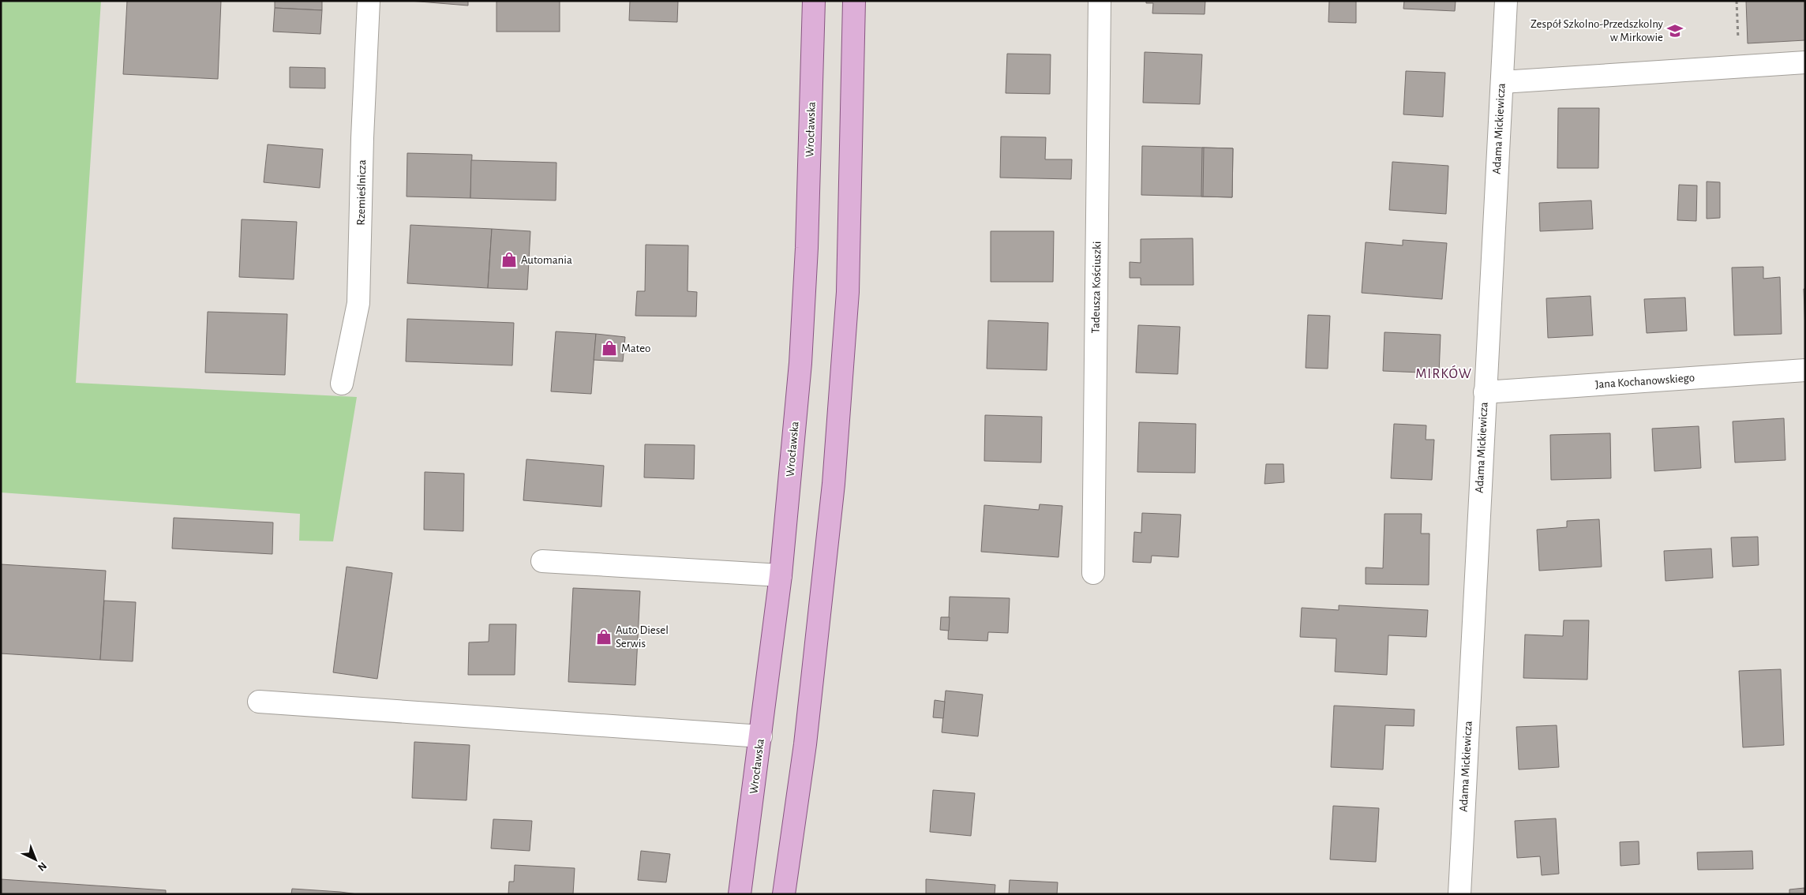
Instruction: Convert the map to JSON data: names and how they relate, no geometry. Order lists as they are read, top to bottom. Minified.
{"streets":{"main road":["Wrocławska"],"street":["Adama Mickiewicza","Rzemieślnicza","Tadeusza Kościuszki","Jana Kochanowskiego"]},"crossings":[["Adama Mickiewicza","Jana Kochanowskiego"]],"districts":["MIRKÓW"],"places":{"school or university":["Zespół Szkolno-Przedszkolny w Mirkowie"],"shop":["Automania","Mateo","Auto Diesel Serwis"]},"north":"bottom right"}
